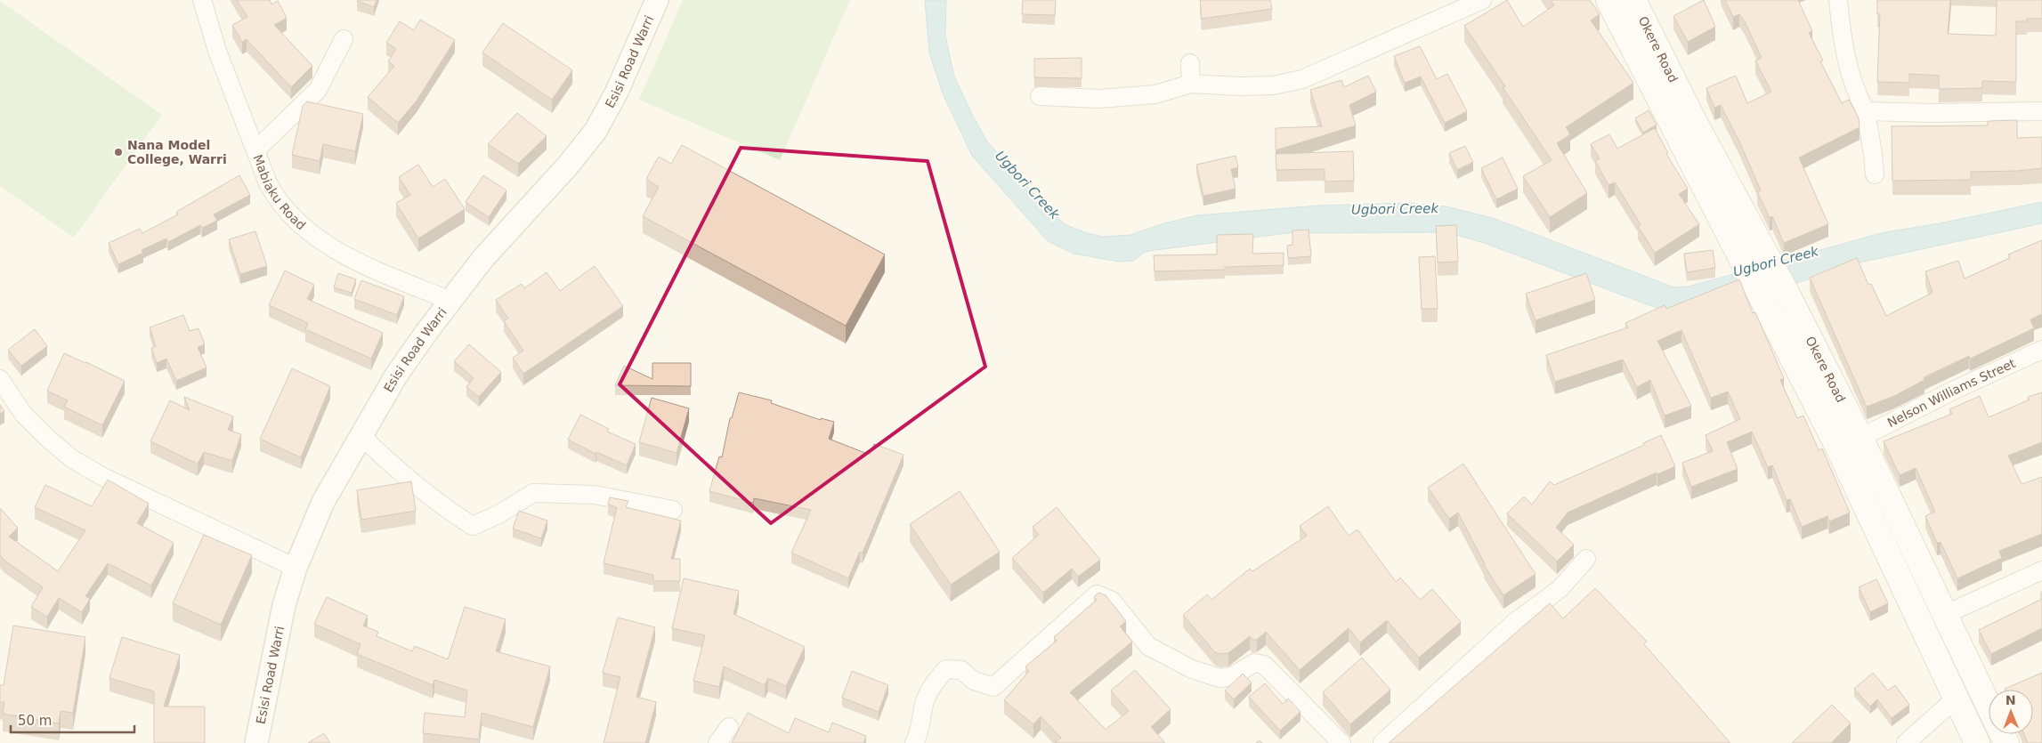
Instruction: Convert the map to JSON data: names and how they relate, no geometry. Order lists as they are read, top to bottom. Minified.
{"streets":{"main road":["Okere Road"],"street":["Esisi Road Warri","Mabiaku Road","Nelson Williams Street"]},"crossings":[["Okere Road","Nelson Williams Street"],["Esisi Road Warri","Mabiaku Road"]],"water":["Ugbori Creek"],"places":["Nana Model College, Warri"],"scale_bar":"50 m","north":"top"}
